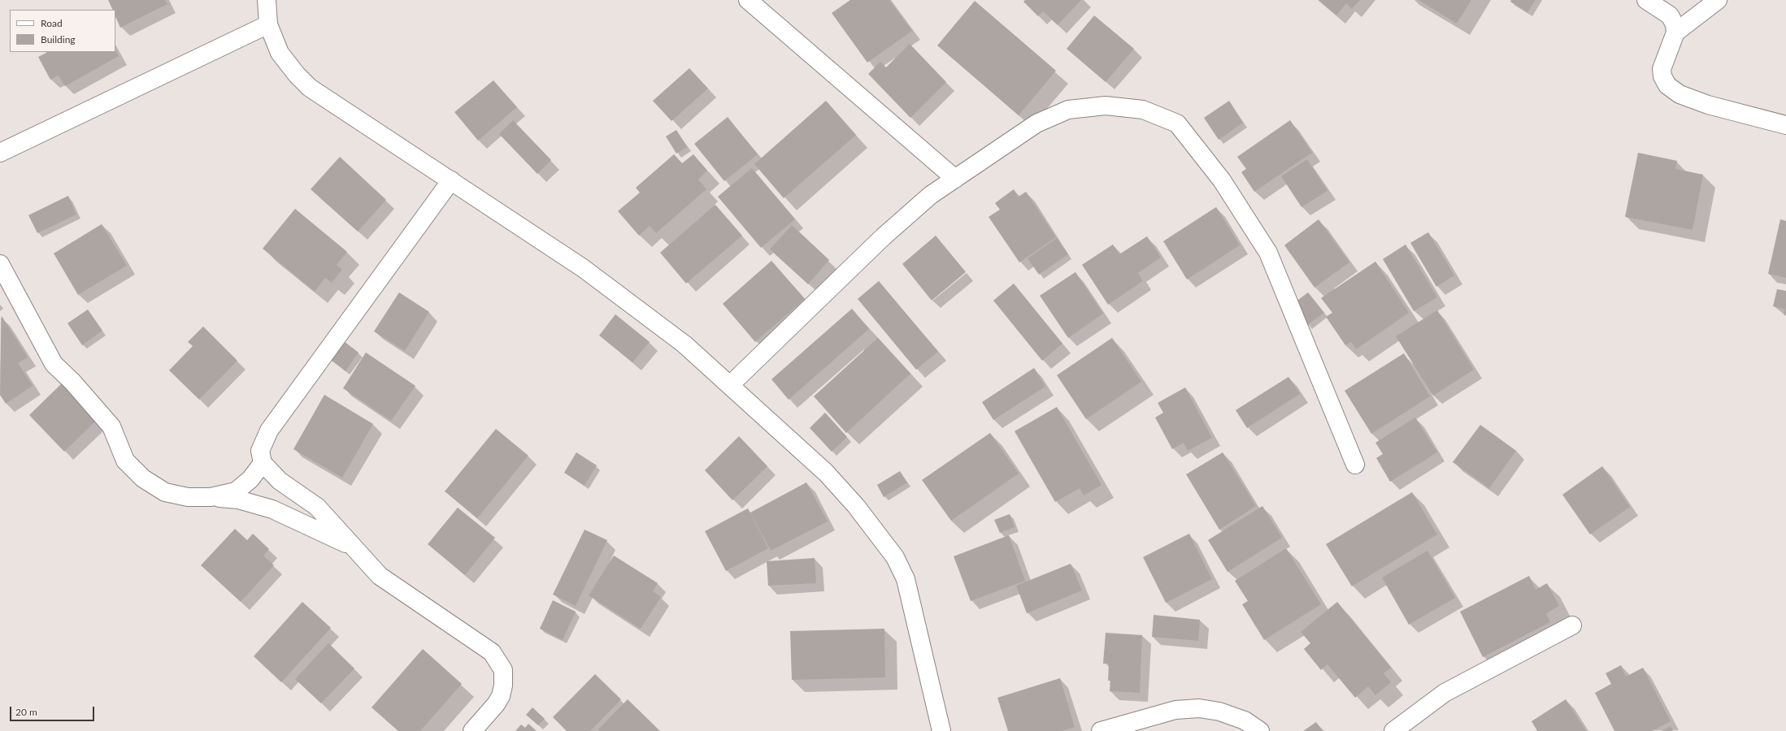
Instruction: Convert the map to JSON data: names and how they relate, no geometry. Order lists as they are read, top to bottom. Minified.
{"legend":["Road","Building"],"scale_bar":"20 m"}
